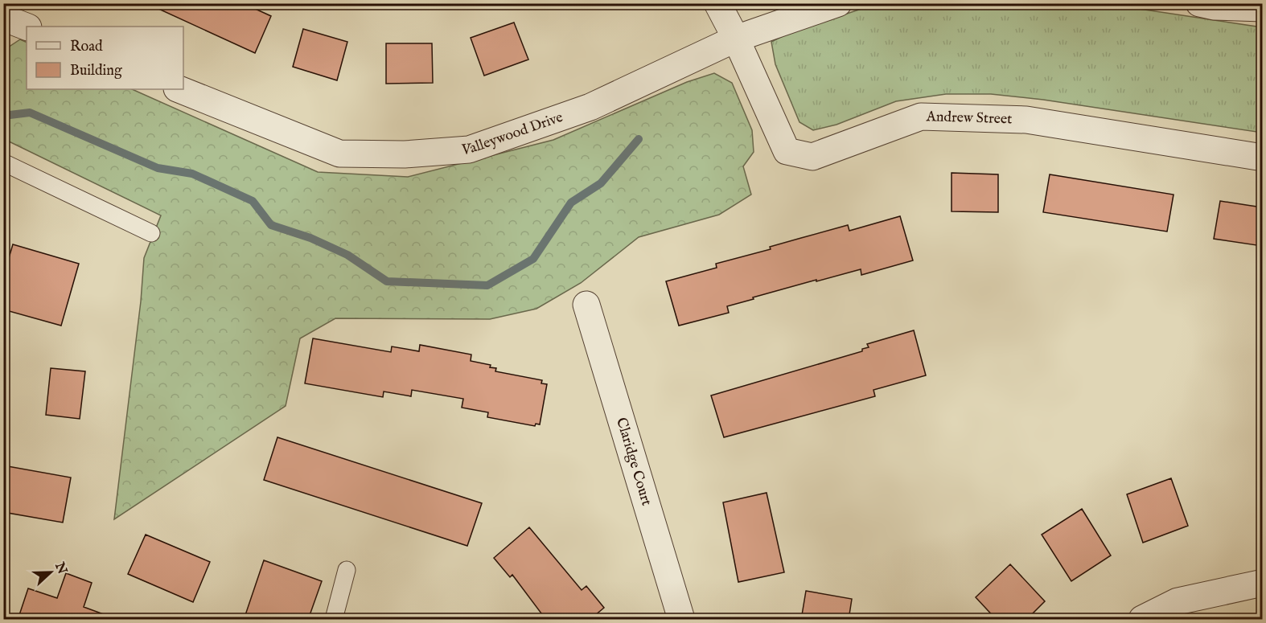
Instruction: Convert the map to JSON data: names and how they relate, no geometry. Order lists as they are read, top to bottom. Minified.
{"streets":{"street":["Andrew Street","Valleywood Drive","Claridge Court"]},"crossings":[["Andrew Street","Valleywood Drive"]],"legend":["Road","Building"],"north":"right"}
